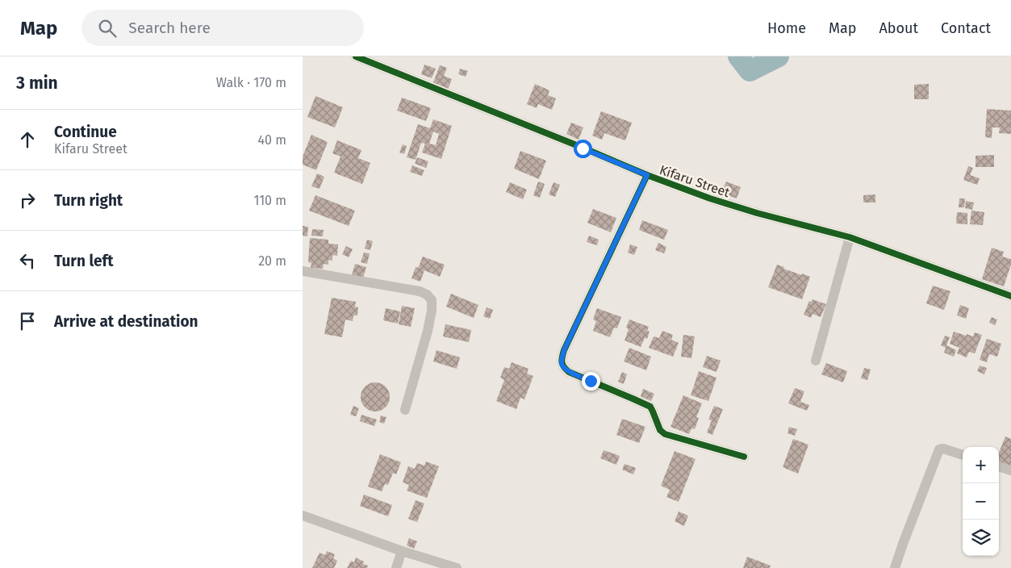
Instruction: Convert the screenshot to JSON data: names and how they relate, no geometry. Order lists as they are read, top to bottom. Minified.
{"streets":{"street":["Kifaru Street"]},"page":{"header":"Map","search":"Search here","nav":["Home","Map","About","Contact"],"heading":["3 min","Walk · 170 m"],"list":[["Continue","Kifaru Street","40 m"],["Turn right","110 m"],["Turn left","20 m"],"Arrive at destination"],"map_buttons":["+","−"]}}
